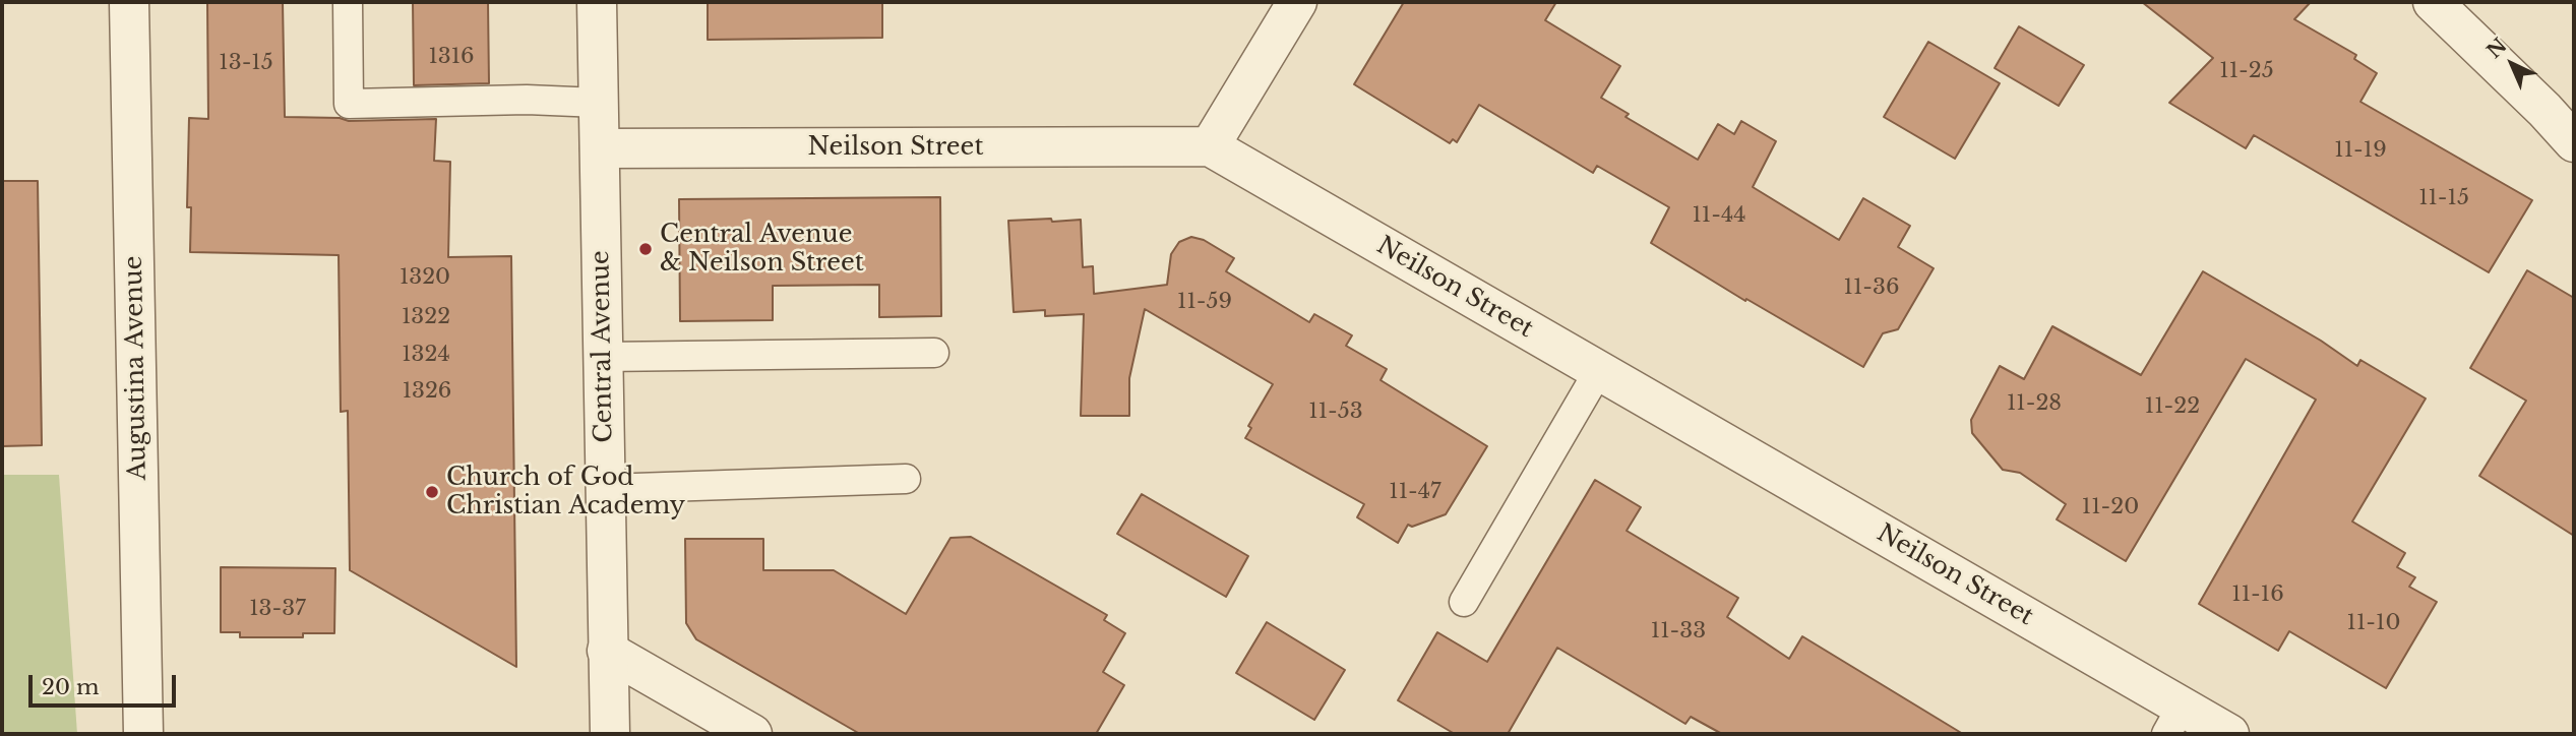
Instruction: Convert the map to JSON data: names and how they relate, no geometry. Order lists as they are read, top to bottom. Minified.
{"streets":{"street":["Neilson Street","Central Avenue","Augustina Avenue"]},"crossings":[["Neilson Street","Central Avenue"]],"places":["Central Avenue & Neilson Street","Church of God Christian Academy"],"house_numbers":["1316","13-15","11-25","11-19","11-15","11-44","1320","11-36","11-59","1322","1324","1326","11-28","11-22","11-53","11-47","11-20","11-16","13-37","11-10","11-33"],"scale_bar":"20 m","north":"top left"}
